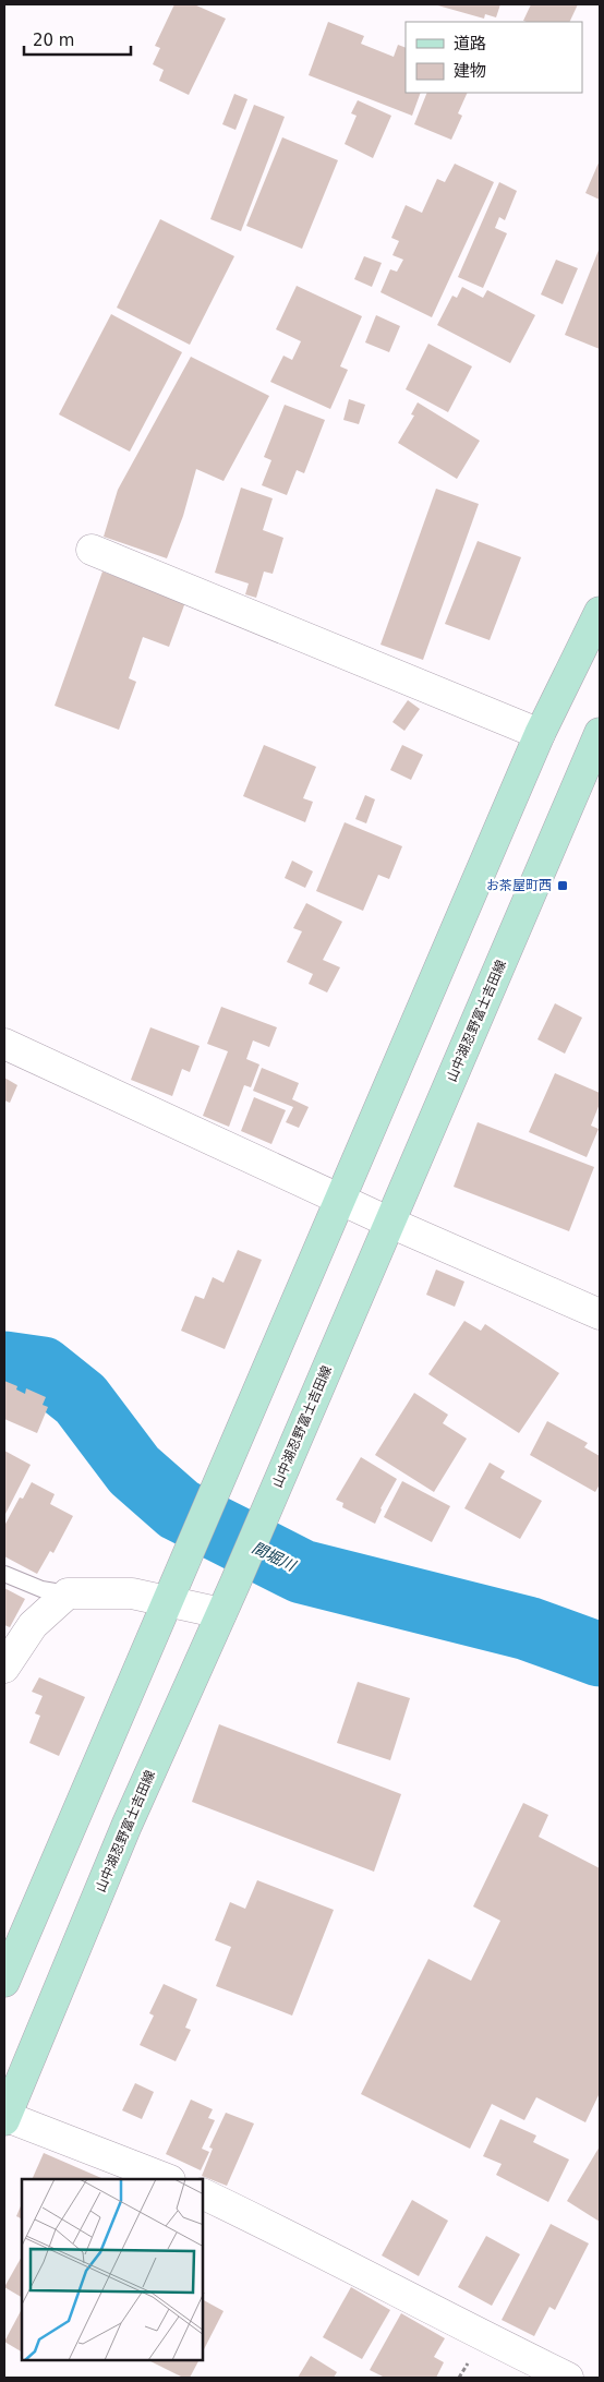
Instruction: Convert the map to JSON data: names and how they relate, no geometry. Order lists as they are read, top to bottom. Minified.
{"streets":{"main road":["山中湖忍野富士吉田線"]},"water":["間堀川"],"places":{"transit":["お茶屋町西"]},"legend":["道路","建物"],"scale_bar":"20 m"}
